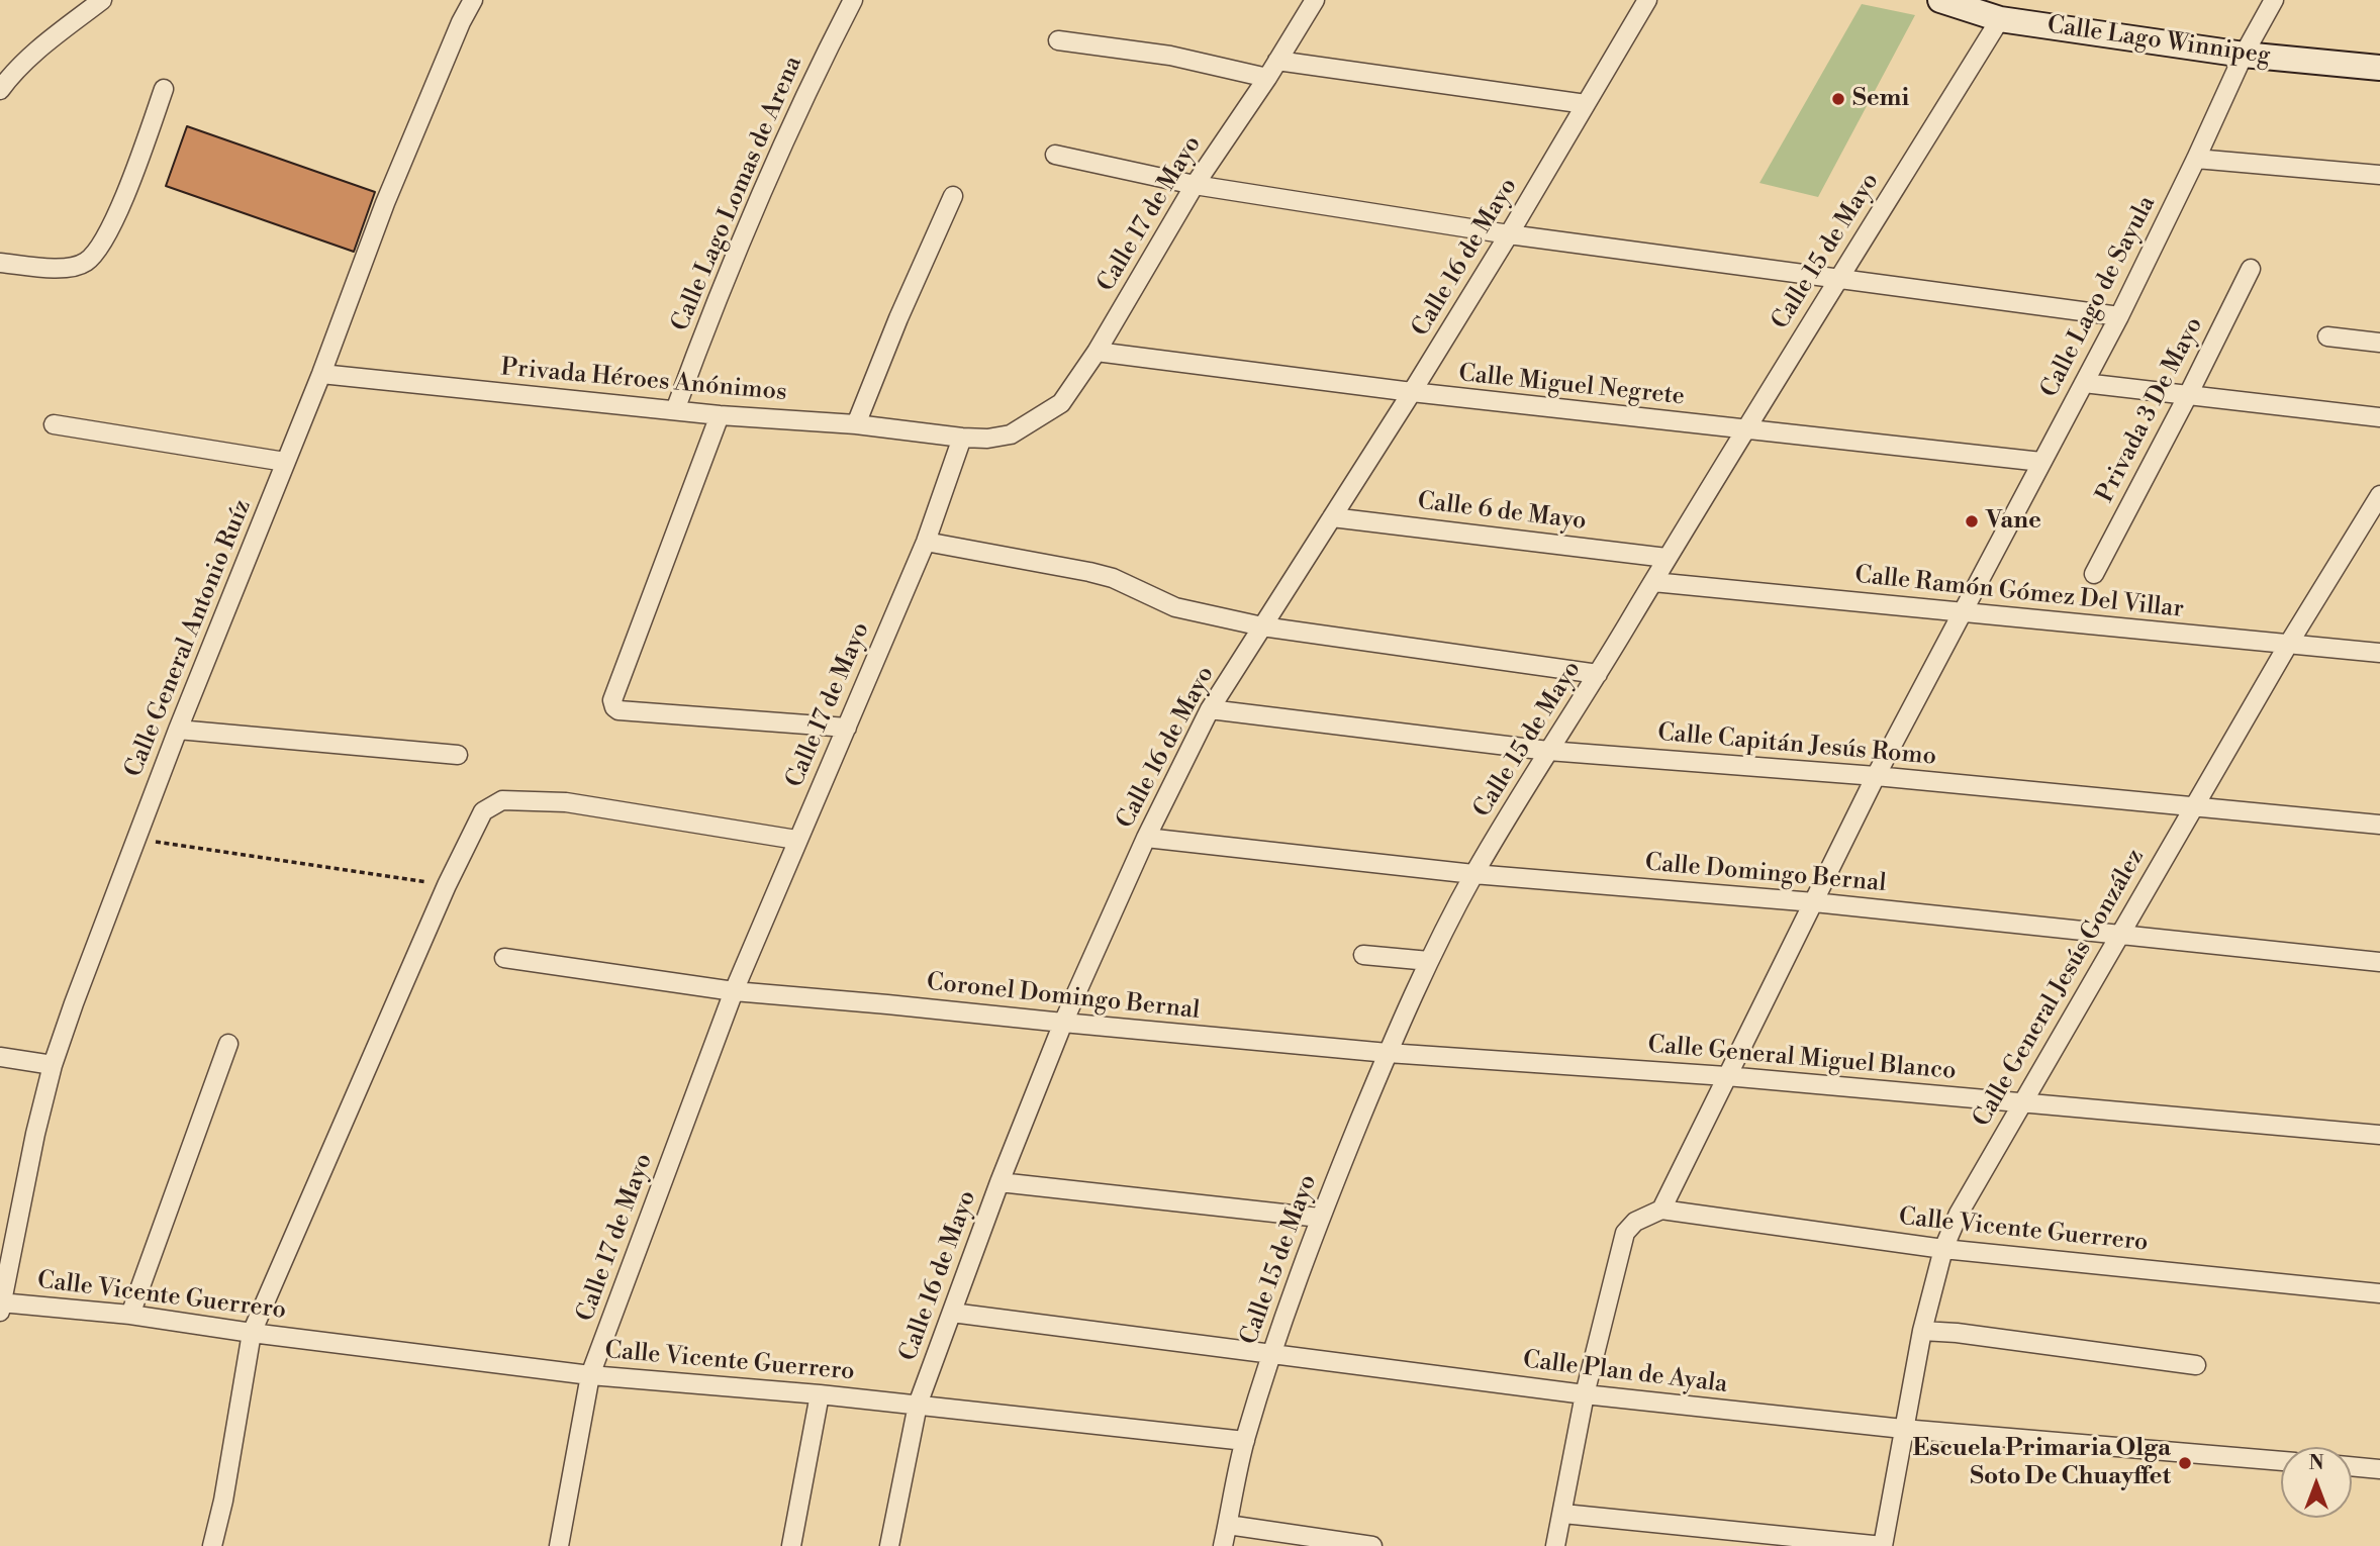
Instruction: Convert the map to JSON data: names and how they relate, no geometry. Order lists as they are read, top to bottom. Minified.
{"streets":{"main road":["Calle Lago Winnipeg"],"street":["Calle Lago Lomas de Arena","Calle 17 de Mayo","Calle 15 de Mayo","Calle 16 de Mayo","Calle Lago de Sayula","Privada Héroes Anónimos","Calle Miguel Negrete","Privada 3 De Mayo","Calle 6 de Mayo","Calle Ramón Gómez Del Villar","Calle General Antonio Ruíz","Calle Capitán Jesús Romo","Calle Domingo Bernal","Calle General Jesús González","Coronel Domingo Bernal","Calle General Miguel Blanco","Calle Vicente Guerrero","Calle Plan de Ayala"]},"crossings":[["Calle Lago Winnipeg","Calle 15 de Mayo"],["Calle Lago Winnipeg","Calle Lago de Sayula"],["Calle Lago Lomas de Arena","Privada Héroes Anónimos"],["Calle 17 de Mayo","Privada Héroes Anónimos"],["Calle 17 de Mayo","Calle Miguel Negrete"],["Calle 17 de Mayo","Coronel Domingo Bernal"],["Calle 17 de Mayo","Calle Vicente Guerrero"],["Calle 15 de Mayo","Calle Miguel Negrete"],["Calle 15 de Mayo","Calle 6 de Mayo"],["Calle 15 de Mayo","Calle Ramón Gómez Del Villar"],["Calle 15 de Mayo","Calle Capitán Jesús Romo"],["Calle 15 de Mayo","Calle Domingo Bernal"],["Calle 15 de Mayo","Coronel Domingo Bernal"],["Calle 15 de Mayo","Calle General Miguel Blanco"],["Calle 15 de Mayo","Calle Vicente Guerrero"],["Calle 15 de Mayo","Calle Plan de Ayala"],["Calle 16 de Mayo","Calle Miguel Negrete"],["Calle 16 de Mayo","Calle 6 de Mayo"],["Calle 16 de Mayo","Calle Capitán Jesús Romo"],["Calle 16 de Mayo","Calle Domingo Bernal"],["Calle 16 de Mayo","Coronel Domingo Bernal"],["Calle 16 de Mayo","Calle Vicente Guerrero"],["Calle 16 de Mayo","Calle Plan de Ayala"],["Calle Lago de Sayula","Calle Miguel Negrete"],["Calle Lago de Sayula","Calle Ramón Gómez Del Villar"],["Calle Lago de Sayula","Calle Capitán Jesús Romo"],["Calle Lago de Sayula","Calle Domingo Bernal"],["Calle Lago de Sayula","Calle General Miguel Blanco"],["Calle Lago de Sayula","Calle Vicente Guerrero"],["Privada Héroes Anónimos","Calle General Antonio Ruíz"],["Calle Ramón Gómez Del Villar","Calle General Jesús González"],["Calle General Antonio Ruíz","Calle Vicente Guerrero"],["Calle Capitán Jesús Romo","Calle General Jesús González"],["Calle Domingo Bernal","Calle General Jesús González"],["Calle General Jesús González","Calle General Miguel Blanco"],["Calle General Jesús González","Calle Vicente Guerrero"],["Calle General Jesús González","Calle Plan de Ayala"],["Coronel Domingo Bernal","Calle General Miguel Blanco"]],"places":["Semi","Vane","Escuela Primaria Olga Soto De Chuayffet"],"north":"top"}
